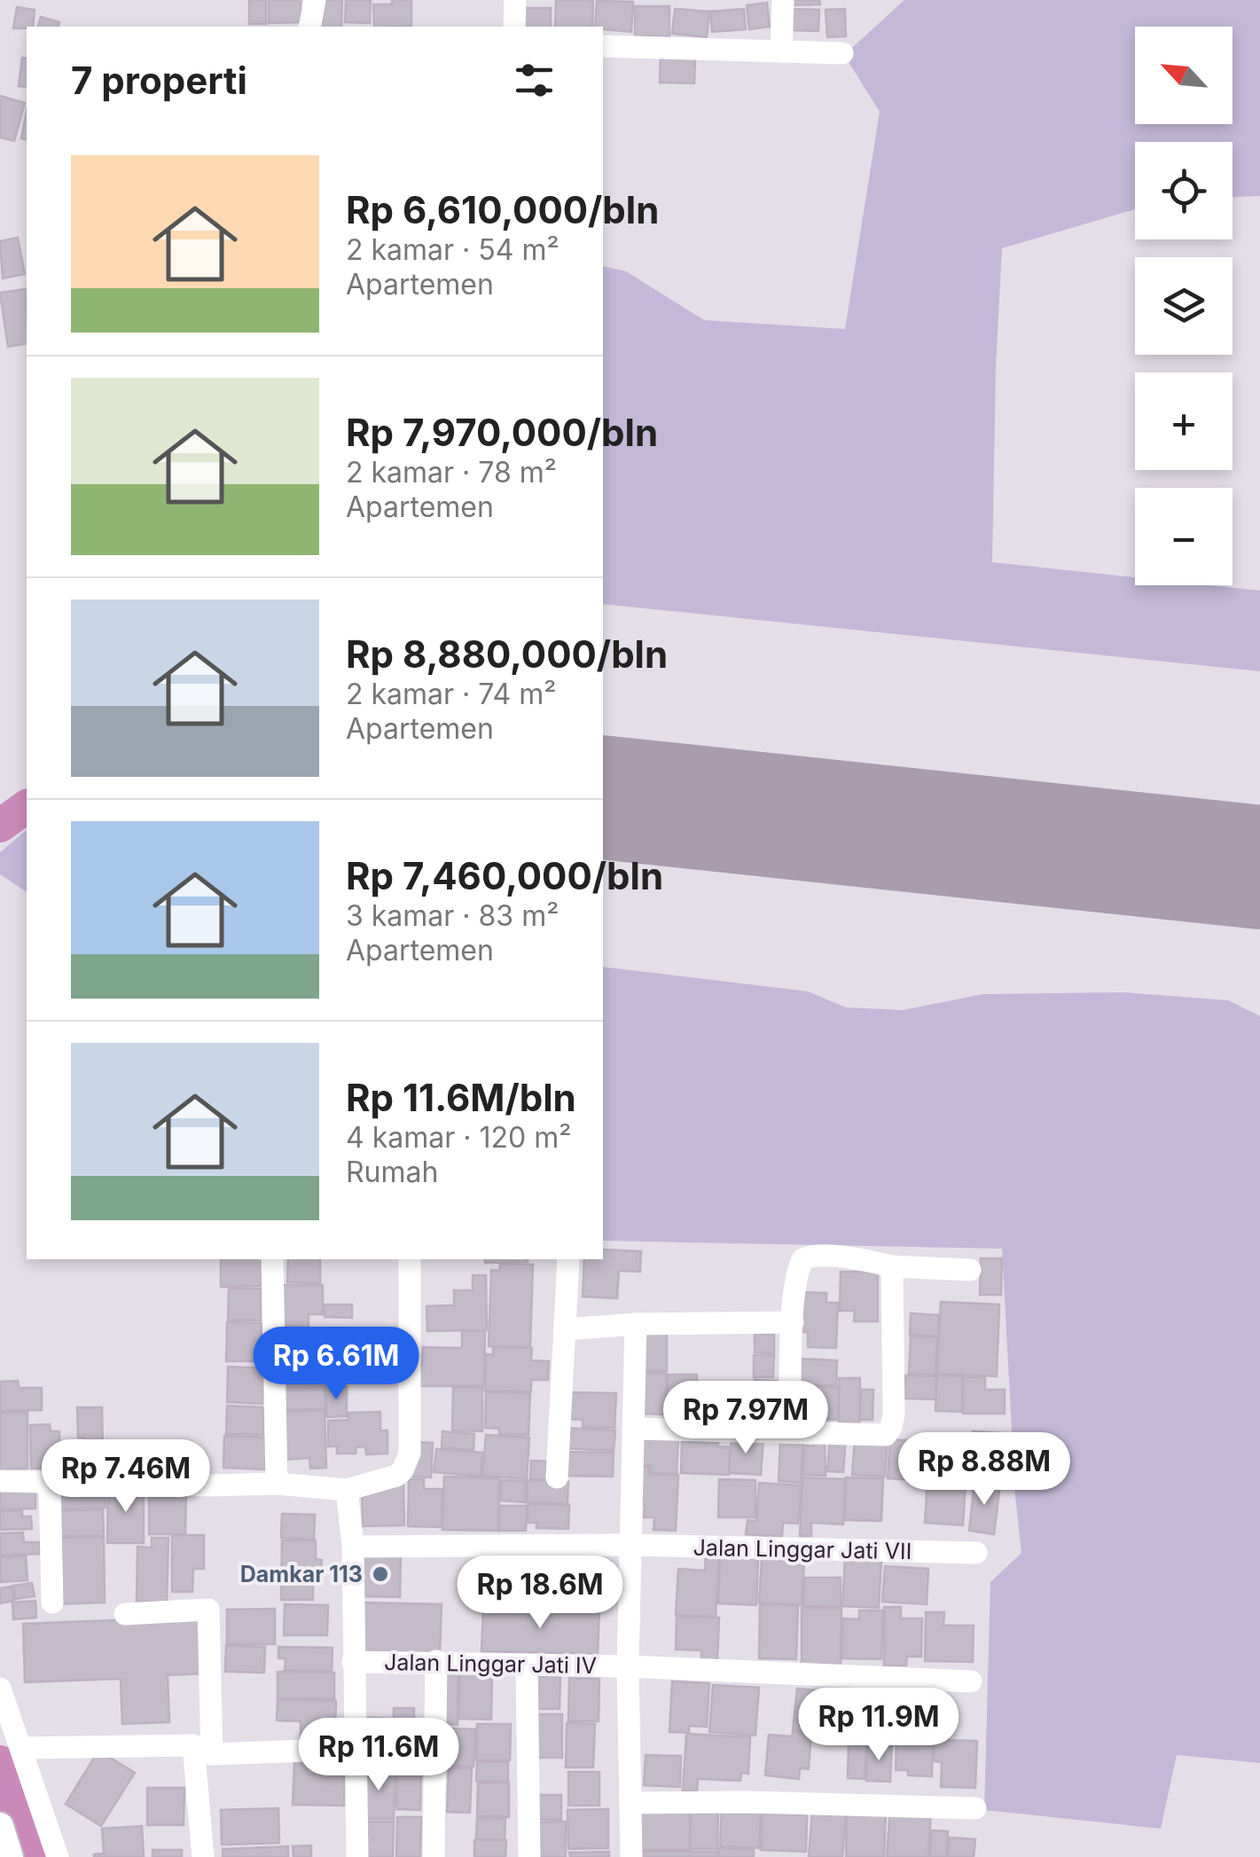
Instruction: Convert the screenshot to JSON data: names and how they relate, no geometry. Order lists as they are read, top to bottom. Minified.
{"streets":{"street":["Jalan Linggar Jati VII","Jalan Linggar Jati IV"]},"places":["Damkar 113"],"north":"top left","page":{"map_buttons":["+","−"],"heading":"7 properti","list":[{"name":"Rp 6,610,000/bln","note":"2 kamar · 54 m² · Apartemen"},{"name":"Rp 7,970,000/bln","note":"2 kamar · 78 m² · Apartemen"},{"name":"Rp 8,880,000/bln","note":"2 kamar · 74 m² · Apartemen"},{"name":"Rp 7,460,000/bln","note":"3 kamar · 83 m² · Apartemen"},{"name":"Rp 11.6M/bln","note":"4 kamar · 120 m² · Rumah"}],"price":["Rp 6.61M","Rp 7.97M","Rp 8.88M","Rp 7.46M","Rp 18.6M","Rp 11.9M","Rp 11.6M"]}}
